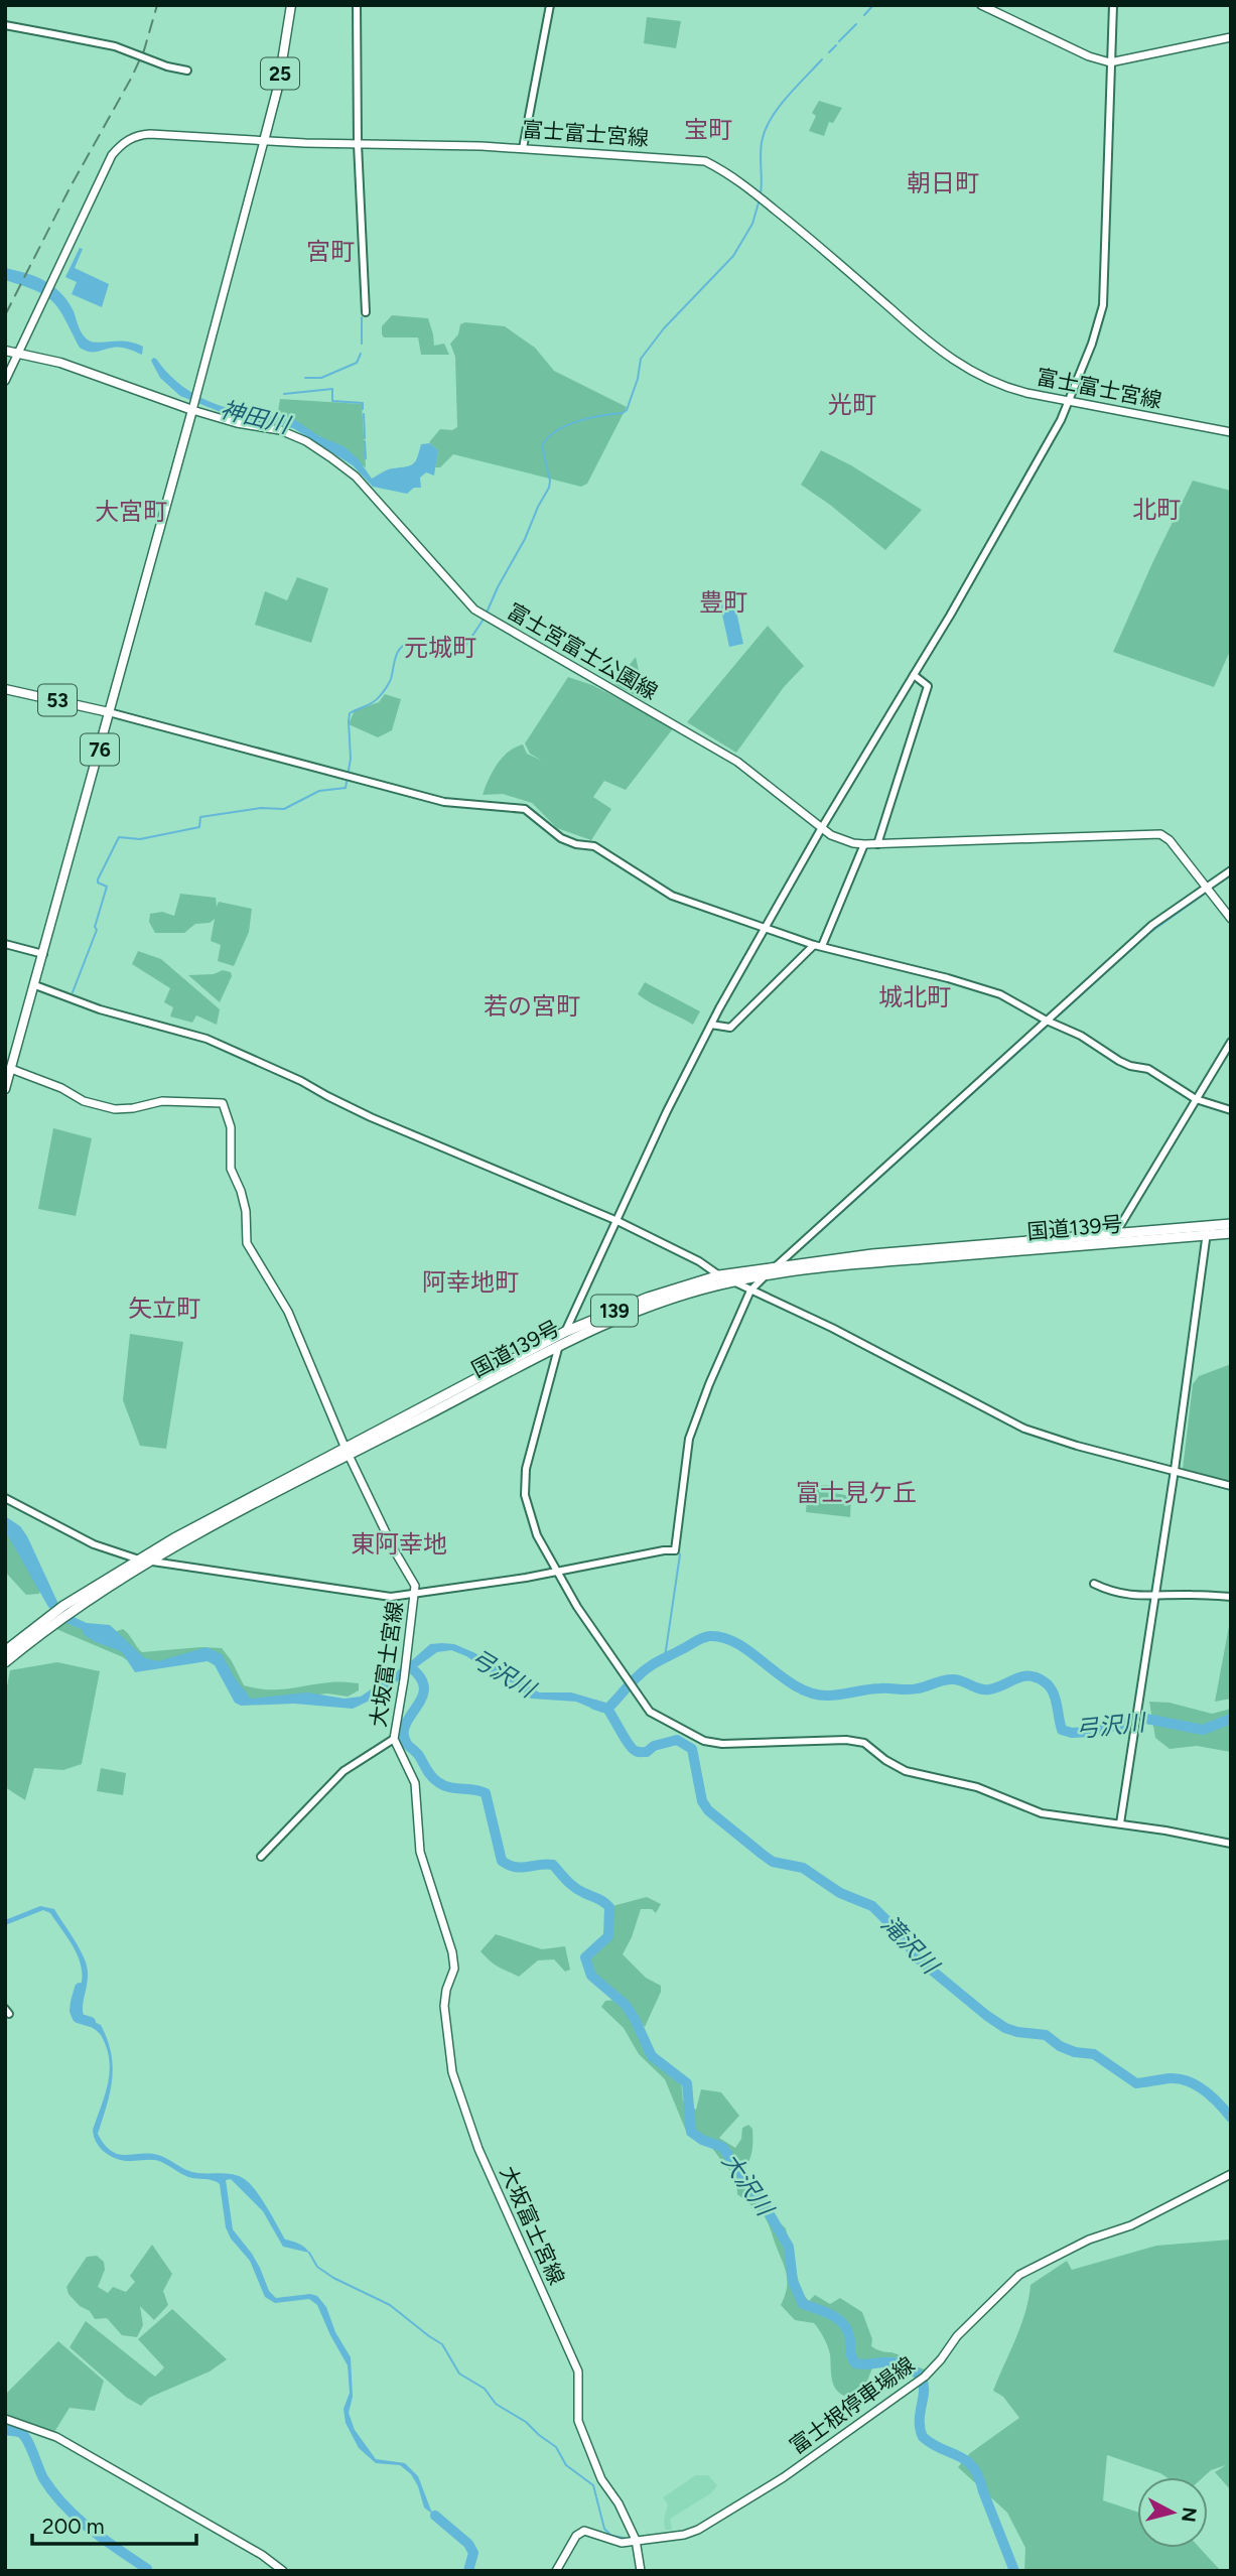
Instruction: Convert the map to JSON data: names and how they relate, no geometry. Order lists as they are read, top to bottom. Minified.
{"streets":{"highway":["国道139号","139"],"main road":["25","富士富士宮線","富士宮富士公園線","53","76","大坂富士宮線","富士根停車場線"]},"crossings":[["25","富士富士宮線"],["富士宮富士公園線","76"],["53","76"],["76","大坂富士宮線"],["国道139号","大坂富士宮線"],["大坂富士宮線","富士根停車場線"]],"districts":["宝町","朝日町","宮町","光町","北町","大宮町","豊町","元城町","城北町","若の宮町","阿幸地町","矢立町","富士見ケ丘","東阿幸地"],"water":["神田川","弓沢川","滝沢川","大沢川"],"scale_bar":"200 m","north":"right"}
